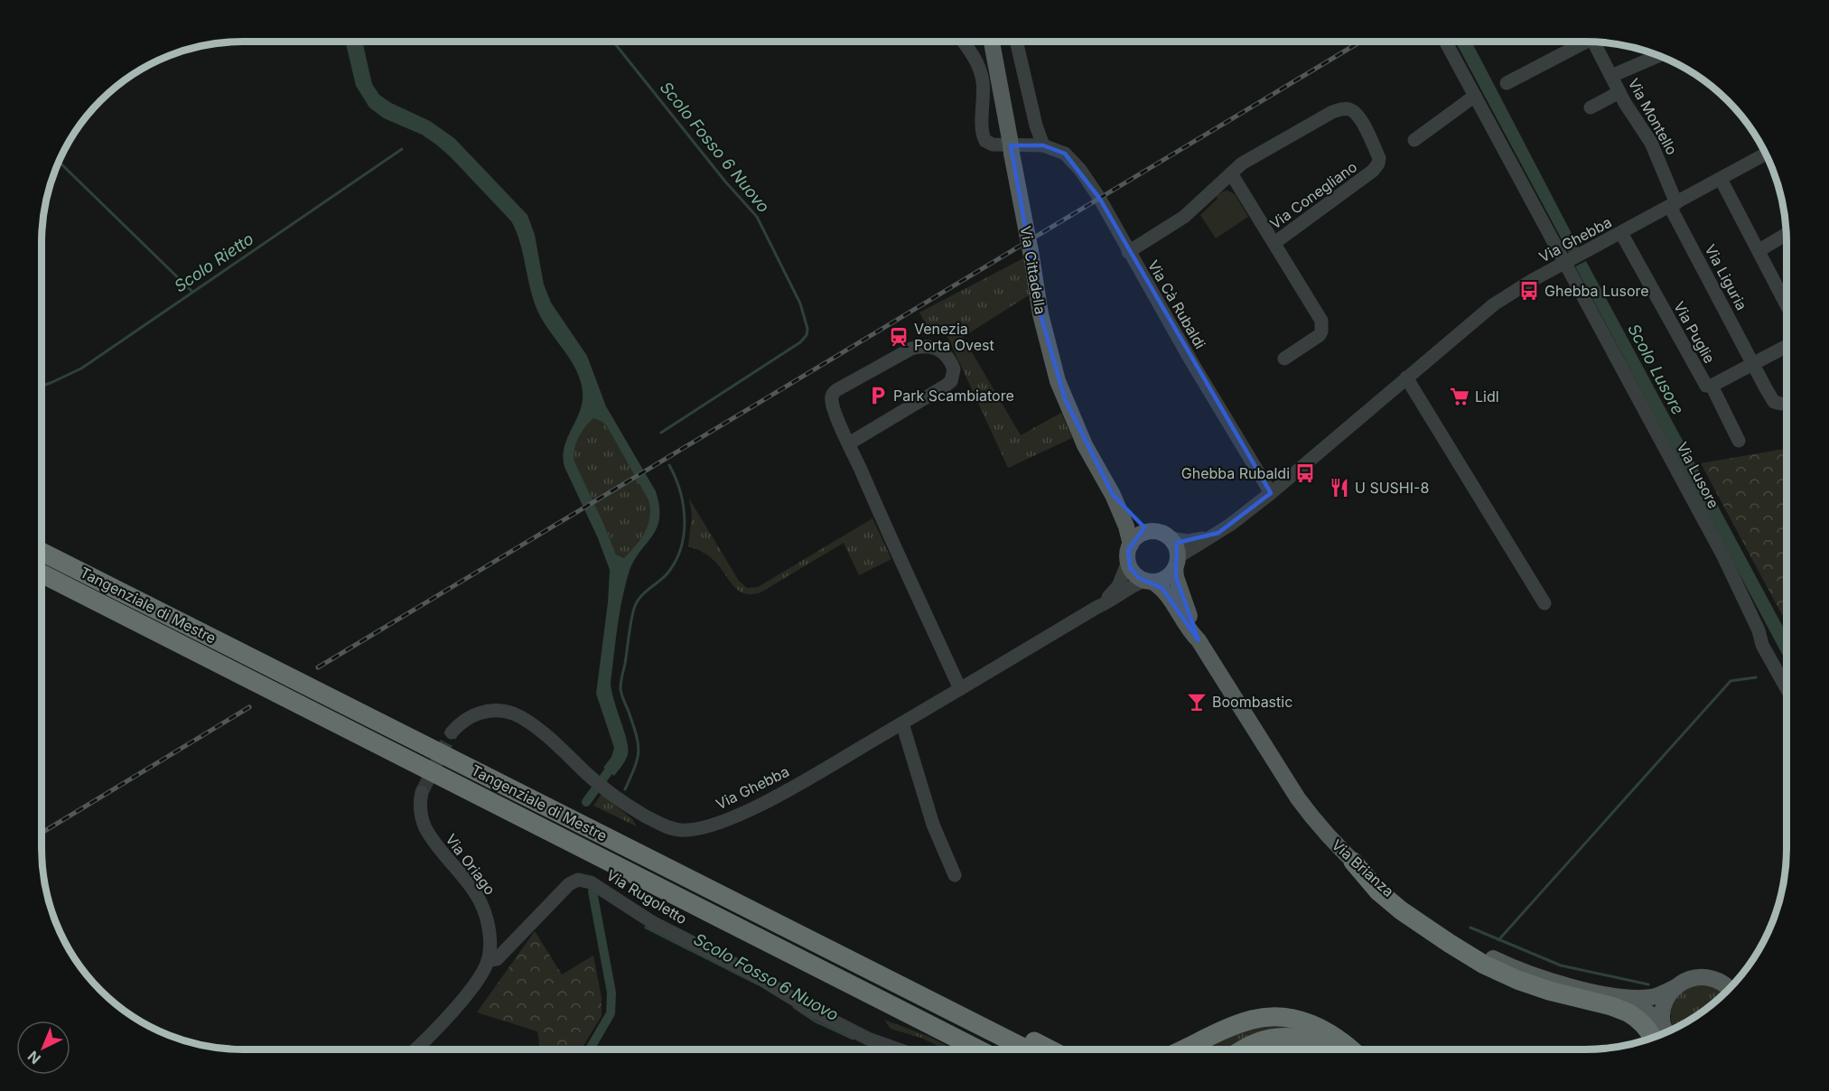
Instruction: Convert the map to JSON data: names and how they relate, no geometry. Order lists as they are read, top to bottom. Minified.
{"streets":{"highway":["Tangenziale di Mestre"],"main road":["Via Cittadella","Via Brianza"],"street":["Via Montello","Via Conegliano","Via Ghebba","Via Liguria","Via Cà Rubaldi","Via Puglie","Via Lusore","Via Oriago","Via Rugoletto"]},"crossings":[["Via Montello","Via Ghebba"],["Via Montello","Via Liguria"],["Via Conegliano","Via Cà Rubaldi"],["Via Ghebba","Via Cittadella"],["Via Ghebba","Via Liguria"],["Via Ghebba","Via Cà Rubaldi"],["Via Ghebba","Via Puglie"],["Via Ghebba","Via Lusore"],["Via Ghebba","Via Brianza"],["Via Cittadella","Via Brianza"],["Via Liguria","Via Puglie"],["Via Oriago","Via Rugoletto"]],"water":["Scolo Fosso 6 Nuovo","Scolo Rietto","Scolo Lusore"],"places":{"bus stop":["Ghebba Lusore","Ghebba Rubaldi"],"station":["Venezia Porta Ovest"],"parking":["Park Scambiatore"],"supermarket":["Lidl"],"restaurant":["U SUSHI-8"],"bar":["Boombastic"]},"north":"bottom left"}
